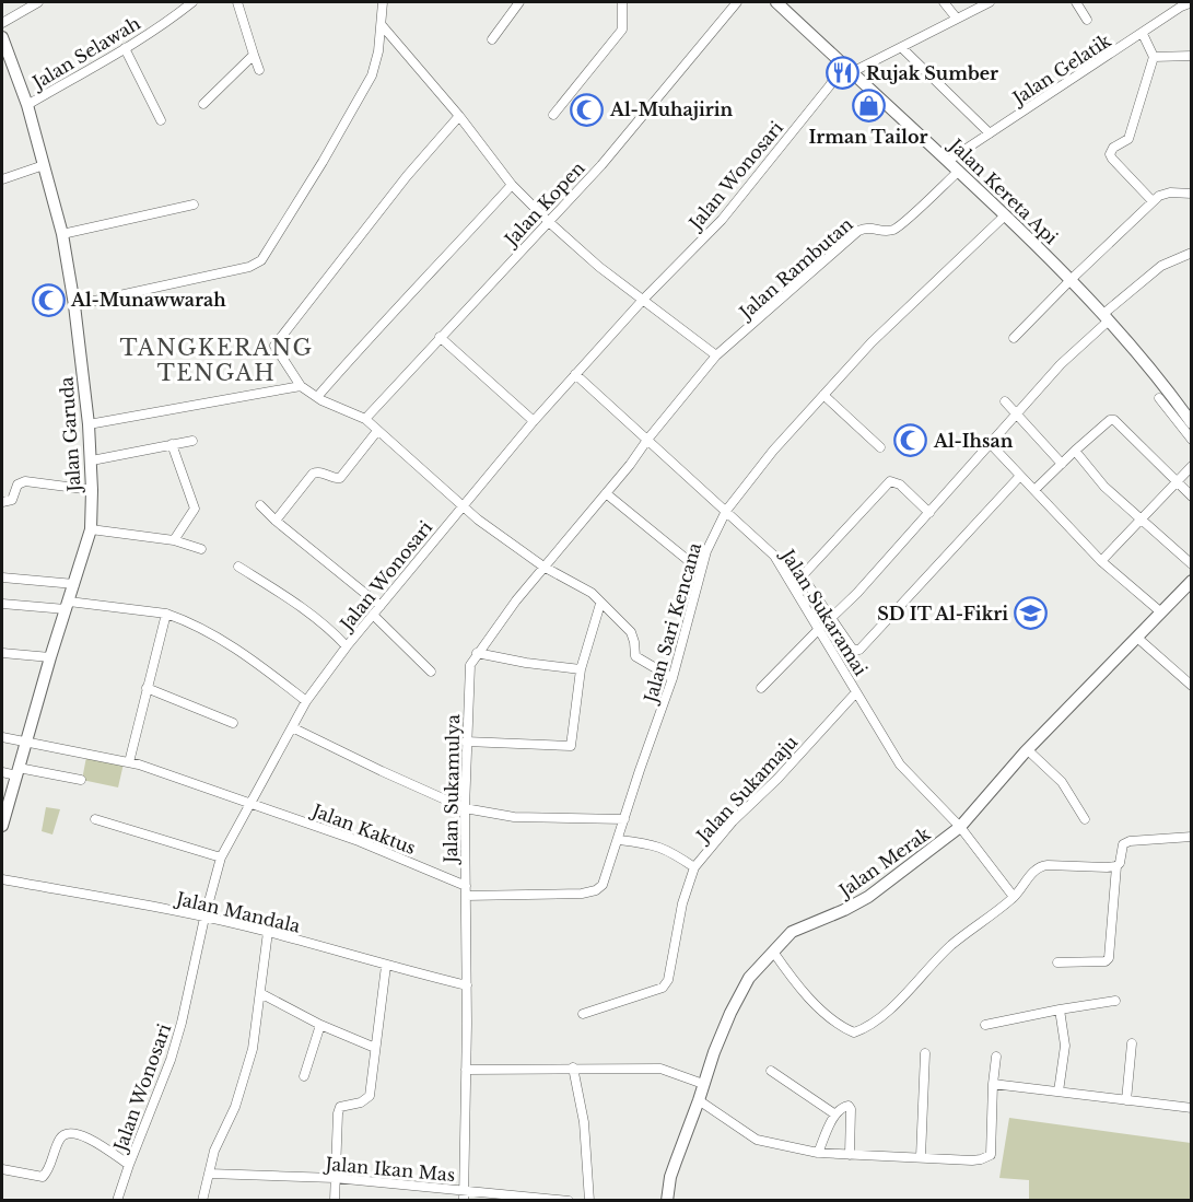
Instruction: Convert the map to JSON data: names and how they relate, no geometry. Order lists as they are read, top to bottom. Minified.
{"streets":{"street":["Jalan Selawah","Jalan Gelatik","Jalan Wonosari","Jalan Kereta Api","Jalan Kopen","Jalan Rambutan","Jalan Garuda","Jalan Sukaramai","Jalan Sari Kencana","Jalan Sukamulya","Jalan Sukamaju","Jalan Kaktus","Jalan Merak","Jalan Mandala","Jalan Ikan Mas"]},"crossings":[["Jalan Selawah","Jalan Garuda"],["Jalan Gelatik","Jalan Kereta Api"],["Jalan Wonosari","Jalan Kereta Api"],["Jalan Wonosari","Jalan Sukaramai"],["Jalan Wonosari","Jalan Kaktus"],["Jalan Wonosari","Jalan Mandala"],["Jalan Kereta Api","Jalan Rambutan"],["Jalan Kereta Api","Jalan Sari Kencana"],["Jalan Rambutan","Jalan Sukaramai"],["Jalan Rambutan","Jalan Sukamulya"],["Jalan Garuda","Jalan Kaktus"],["Jalan Sukaramai","Jalan Sari Kencana"],["Jalan Sukaramai","Jalan Sukamulya"],["Jalan Sukaramai","Jalan Sukamaju"],["Jalan Sukaramai","Jalan Merak"],["Jalan Sari Kencana","Jalan Sukamulya"],["Jalan Sukamulya","Jalan Kaktus"],["Jalan Sukamulya","Jalan Mandala"],["Jalan Sukamulya","Jalan Ikan Mas"]],"districts":["TANGKERANG TENGAH"],"places":{"restaurant":["Rujak Sumber"],"shop":["Irman Tailor"],"mosque":["Al-Muhajirin","Al-Munawwarah","Al-Ihsan"],"school or university":["SD IT Al-Fikri"]}}
